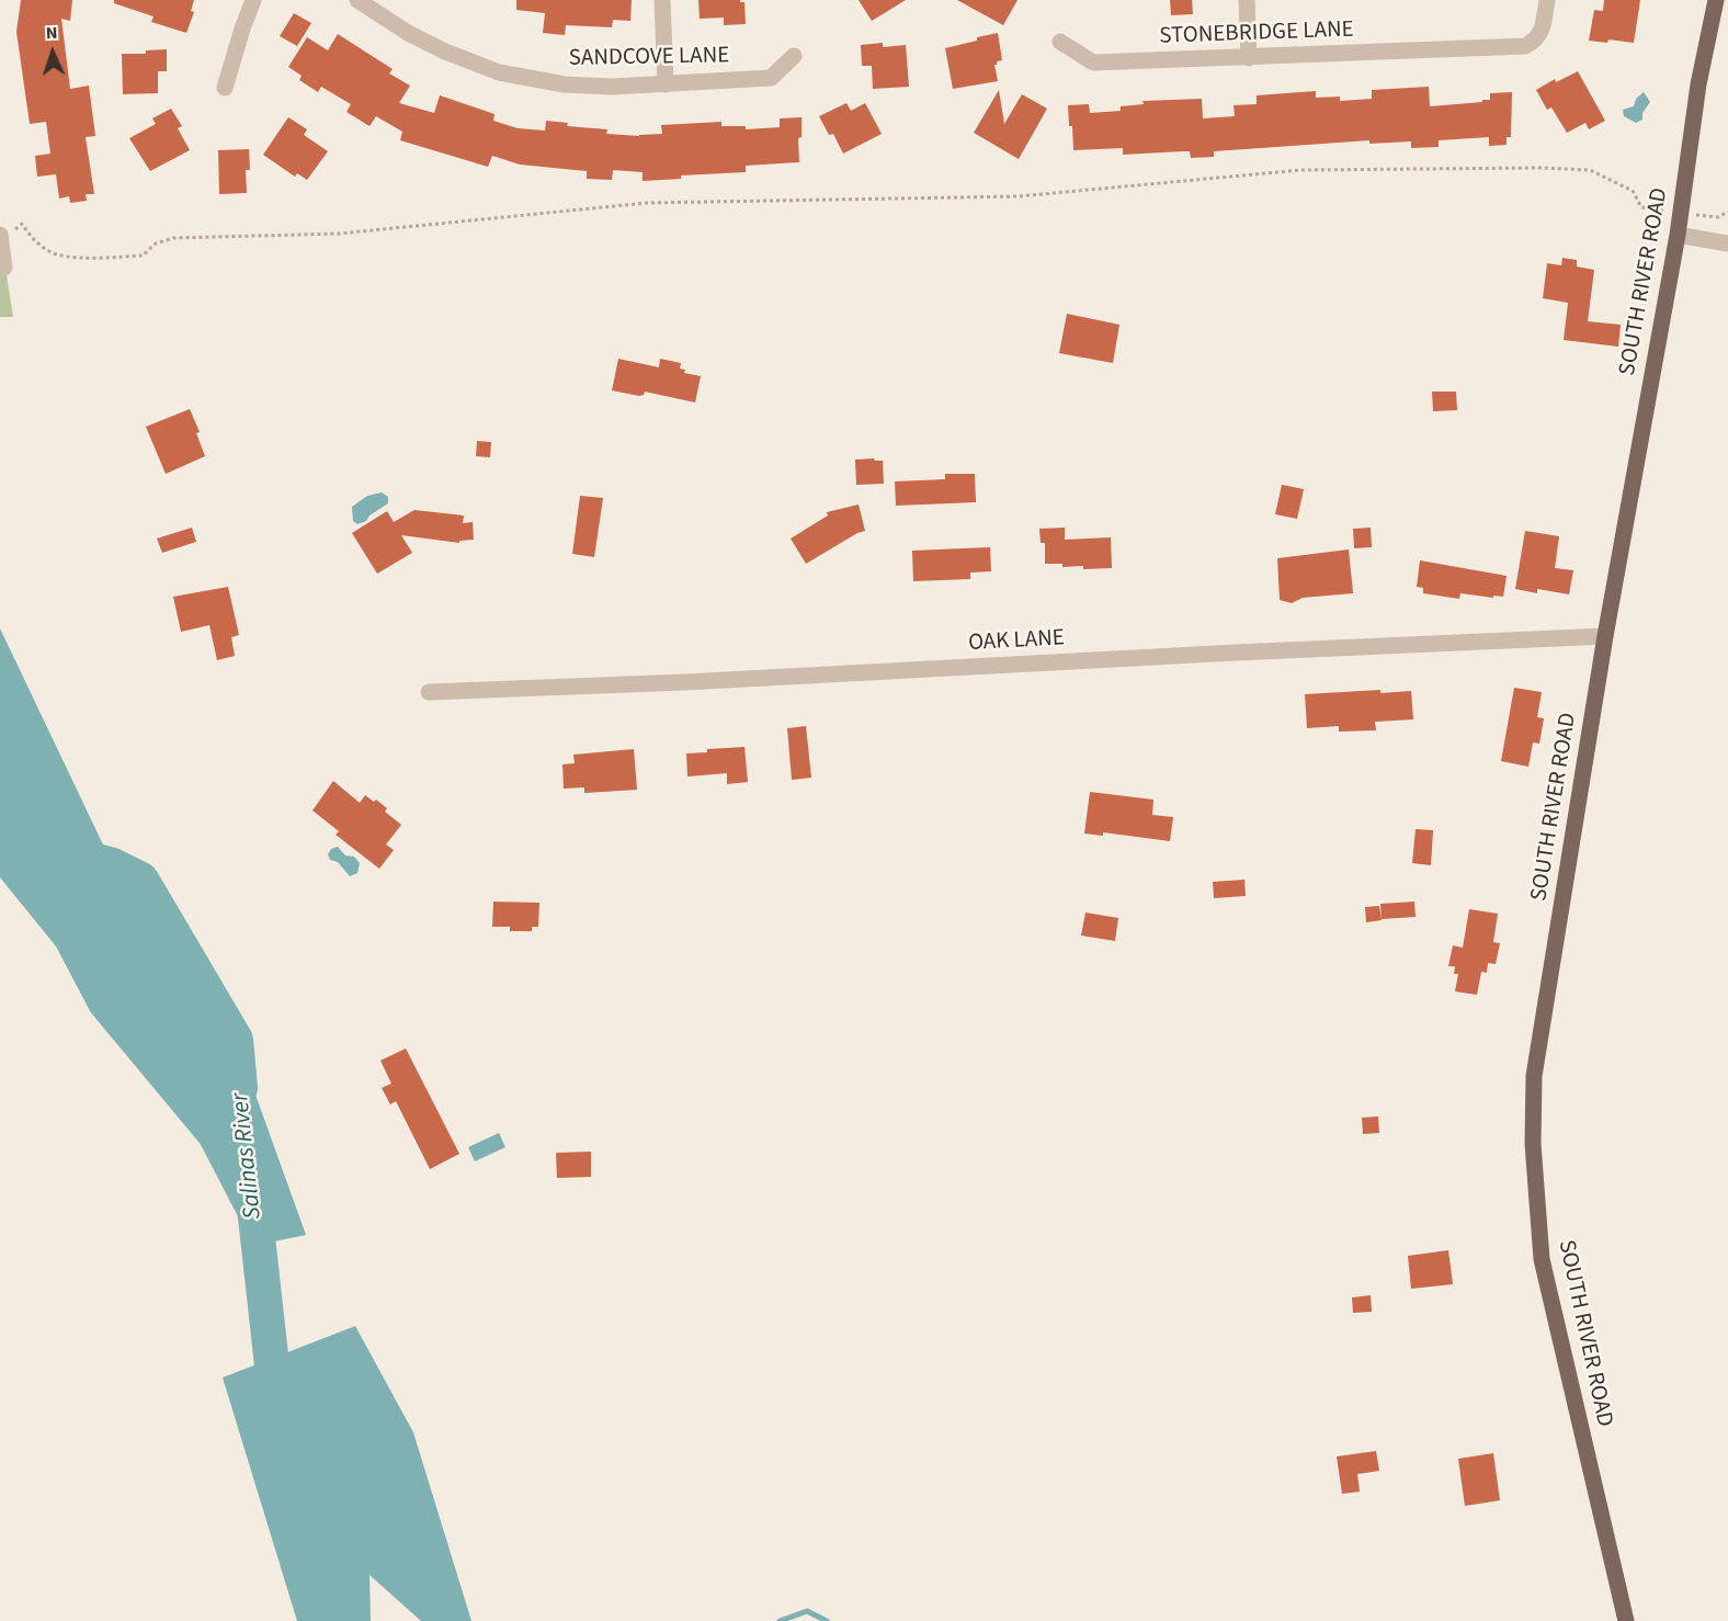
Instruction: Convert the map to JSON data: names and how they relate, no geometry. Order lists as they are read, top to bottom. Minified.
{"streets":{"main road":["SOUTH RIVER ROAD"],"street":["STONEBRIDGE LANE","SANDCOVE LANE","OAK LANE"]},"crossings":[["SOUTH RIVER ROAD","OAK LANE"]],"water":["Salinas River"],"north":"top"}
